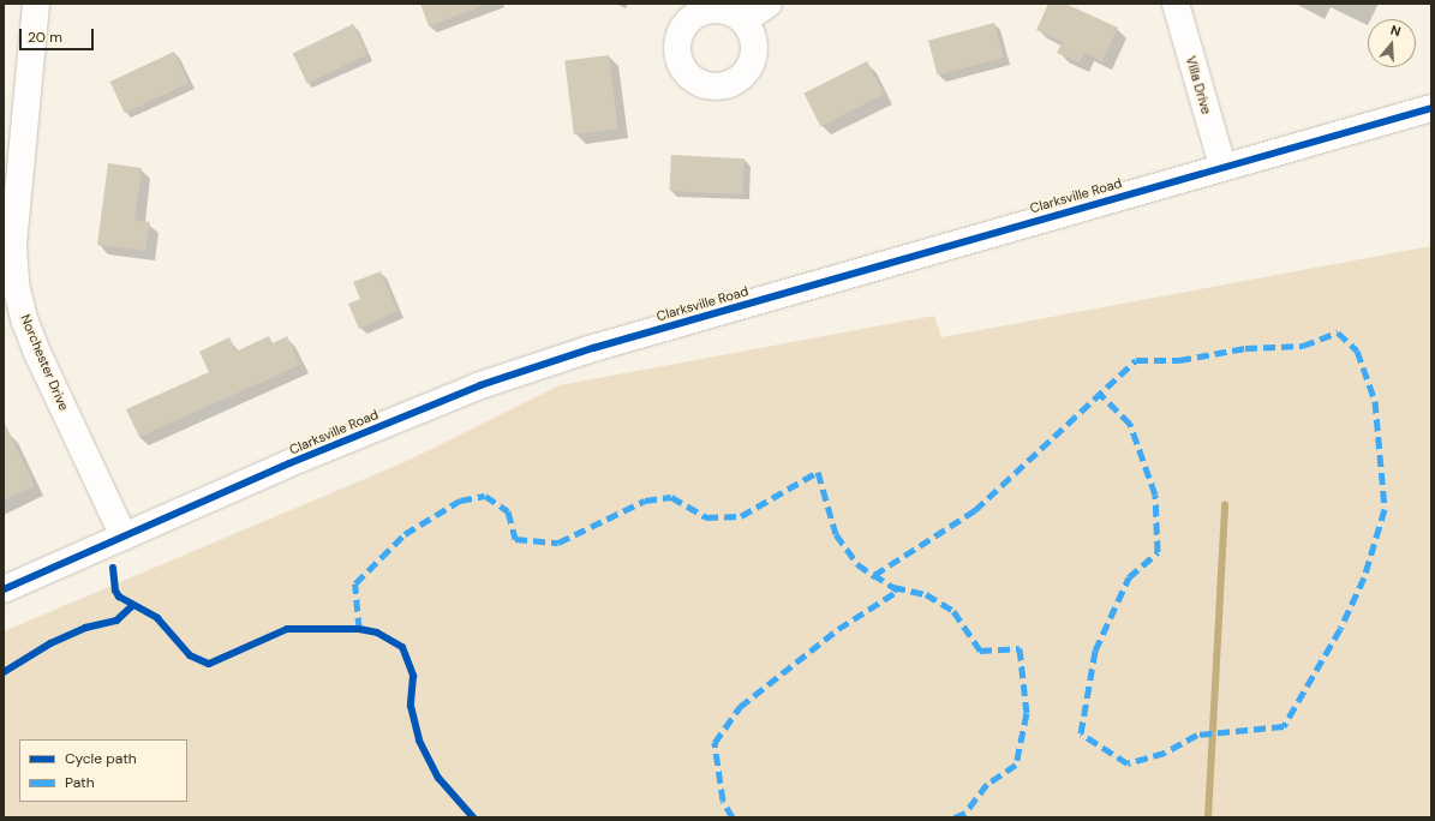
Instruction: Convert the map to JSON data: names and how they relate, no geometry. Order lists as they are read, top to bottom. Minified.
{"streets":{"street":["Villa Drive","Clarksville Road","Norchester Drive"]},"crossings":[["Villa Drive","Clarksville Road"],["Clarksville Road","Norchester Drive"]],"legend":["Cycle path","Path"],"scale_bar":"20 m","north":"top"}
